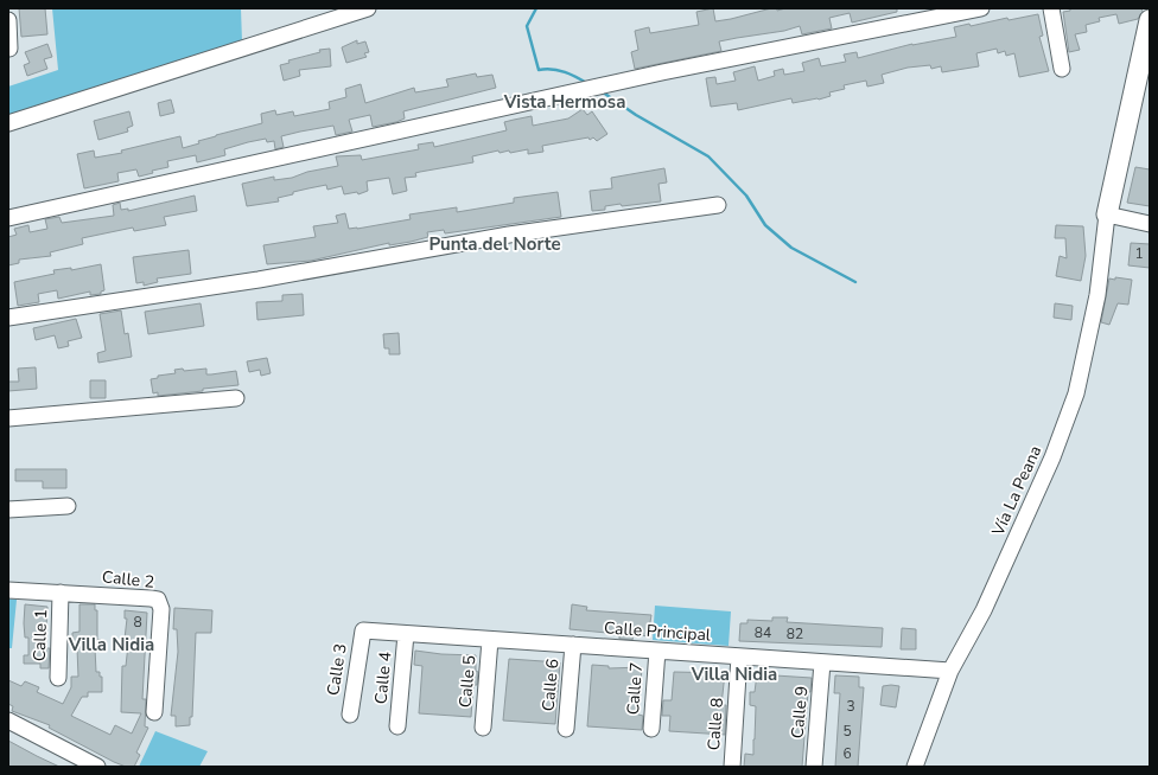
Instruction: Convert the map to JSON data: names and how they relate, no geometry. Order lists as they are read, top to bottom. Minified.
{"streets":{"street":["Vía La Peana","Calle 2","Calle Principal","Calle 1","Calle 3","Calle 4","Calle 5","Calle 6","Calle 7","Calle 9","Calle 8"]},"crossings":[["Vía La Peana","Calle Principal"],["Calle 2","Calle 1"],["Calle Principal","Calle 3"],["Calle Principal","Calle 4"],["Calle Principal","Calle 5"],["Calle Principal","Calle 6"],["Calle Principal","Calle 7"],["Calle Principal","Calle 9"],["Calle Principal","Calle 8"]],"districts":["Vista Hermosa","Punta del Norte","Villa Nidia","Villa Nidia"],"house_numbers":["1","8","84","82","3","5","6"]}
